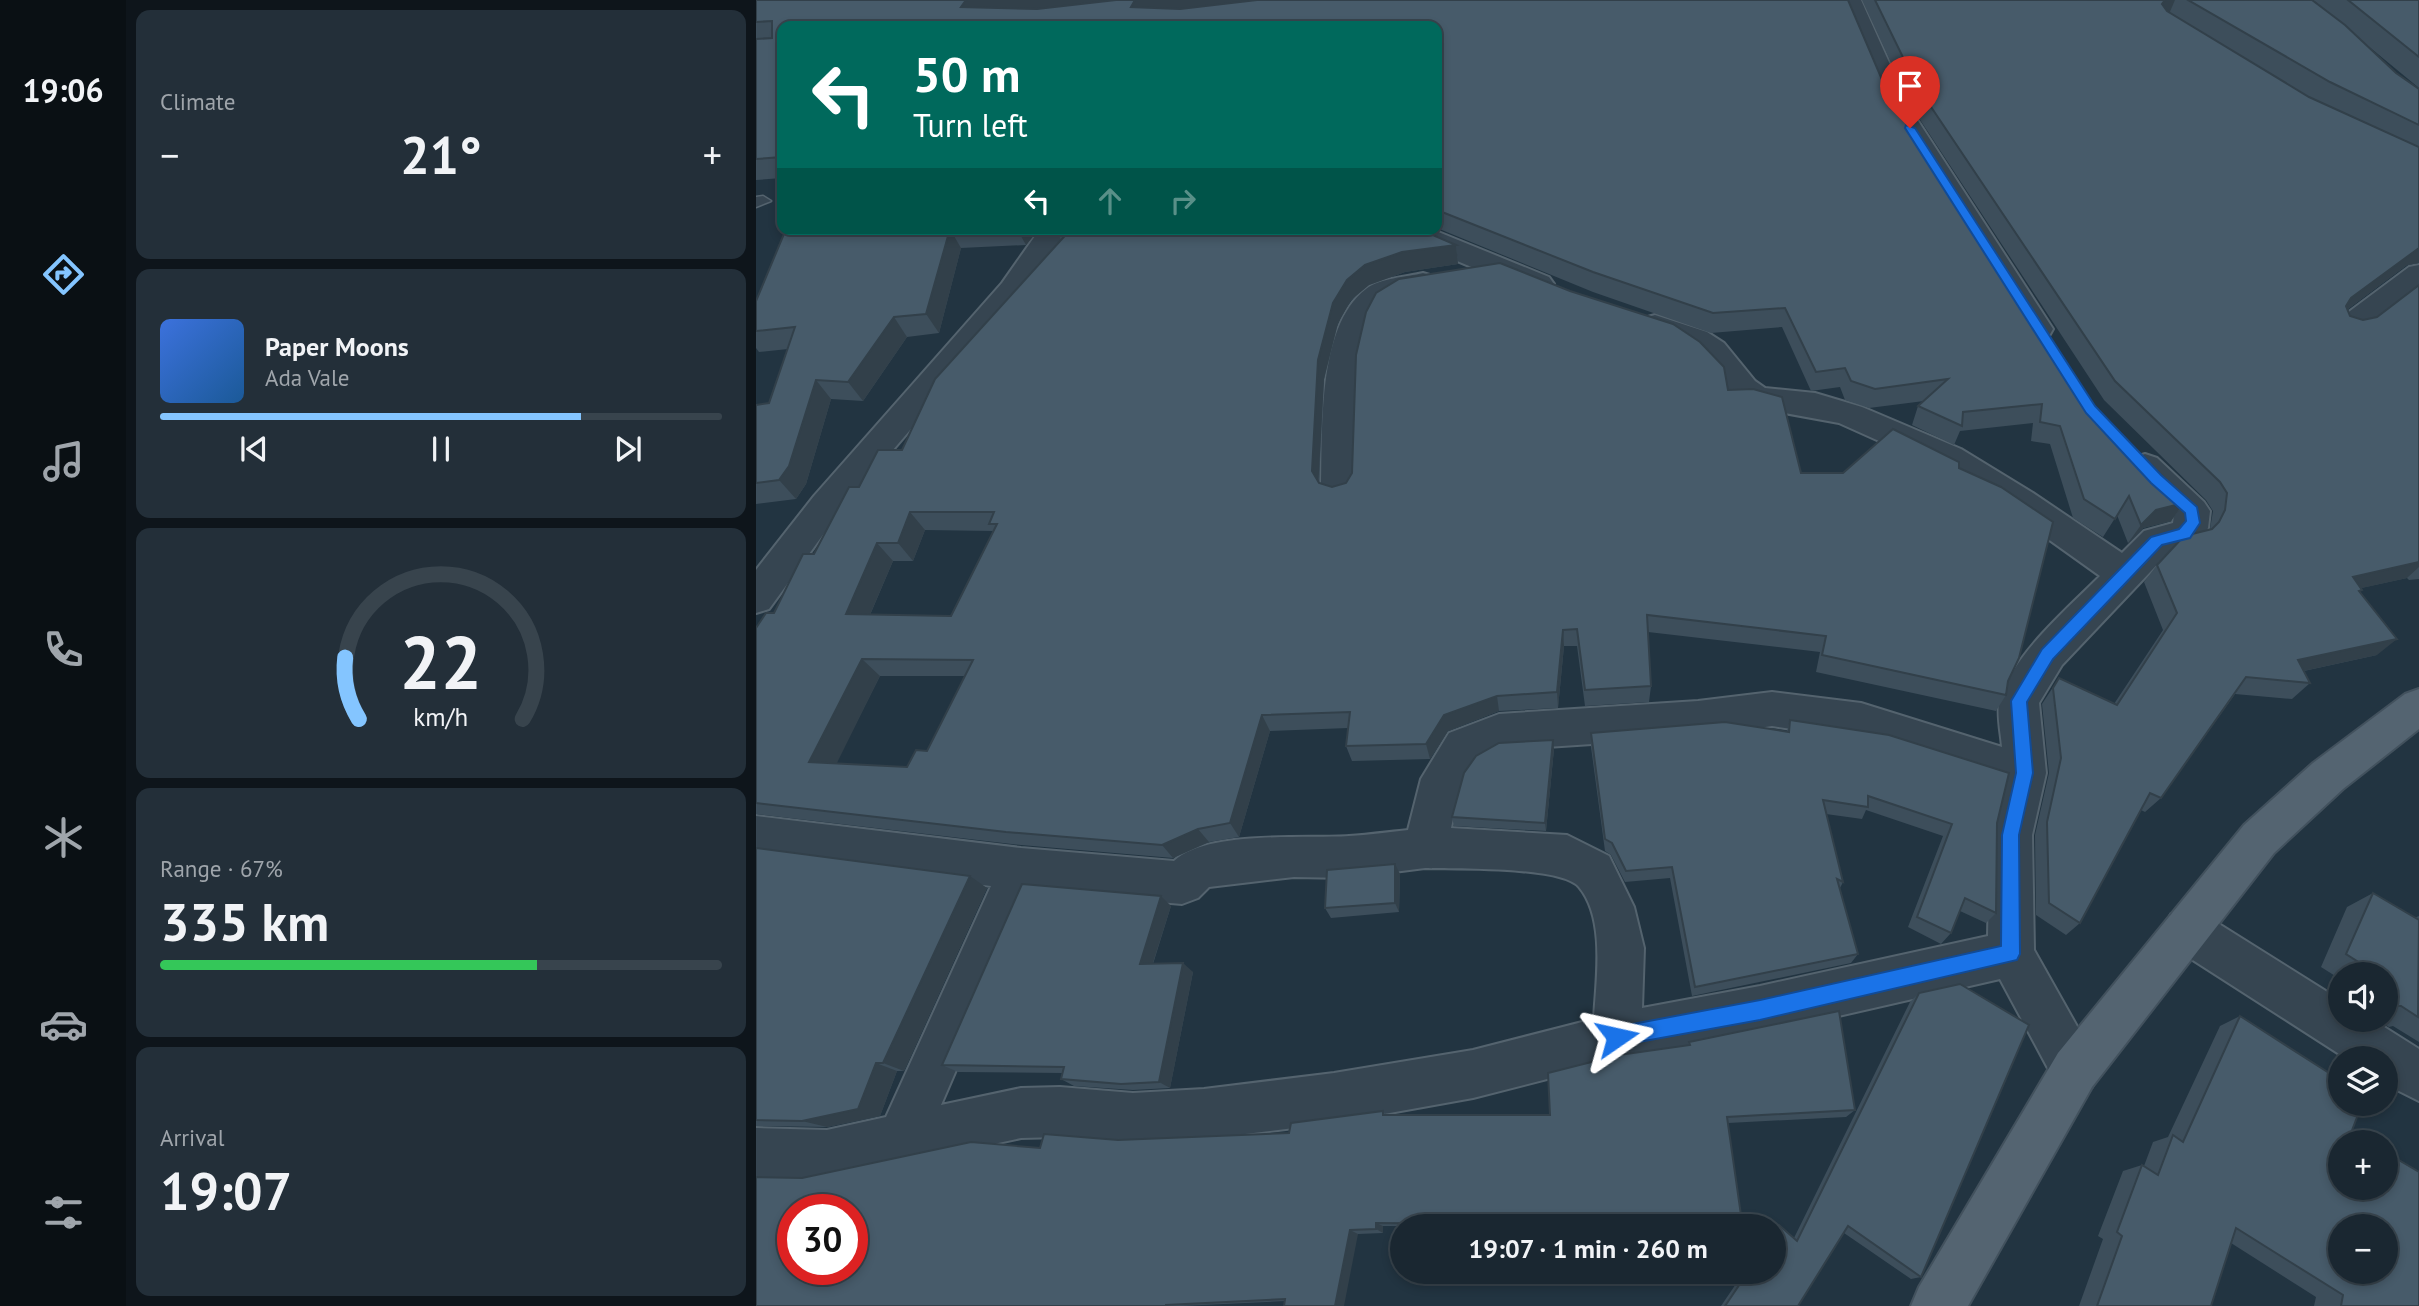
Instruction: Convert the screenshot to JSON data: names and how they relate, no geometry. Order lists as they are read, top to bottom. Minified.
{"page":{"tabs":"19:06","tile":["Climate",["Range · 67%","335 km"],["Arrival","19:07"]],"turn":["50 m","Turn left"],"heat":["−","21°","+"],"song":["Paper Moons","Ada Vale"],"map_buttons":["+","−"],"limit":"30","trip":"19:07 · 1 min · 260 m","gauge":["22","km/h"]}}
